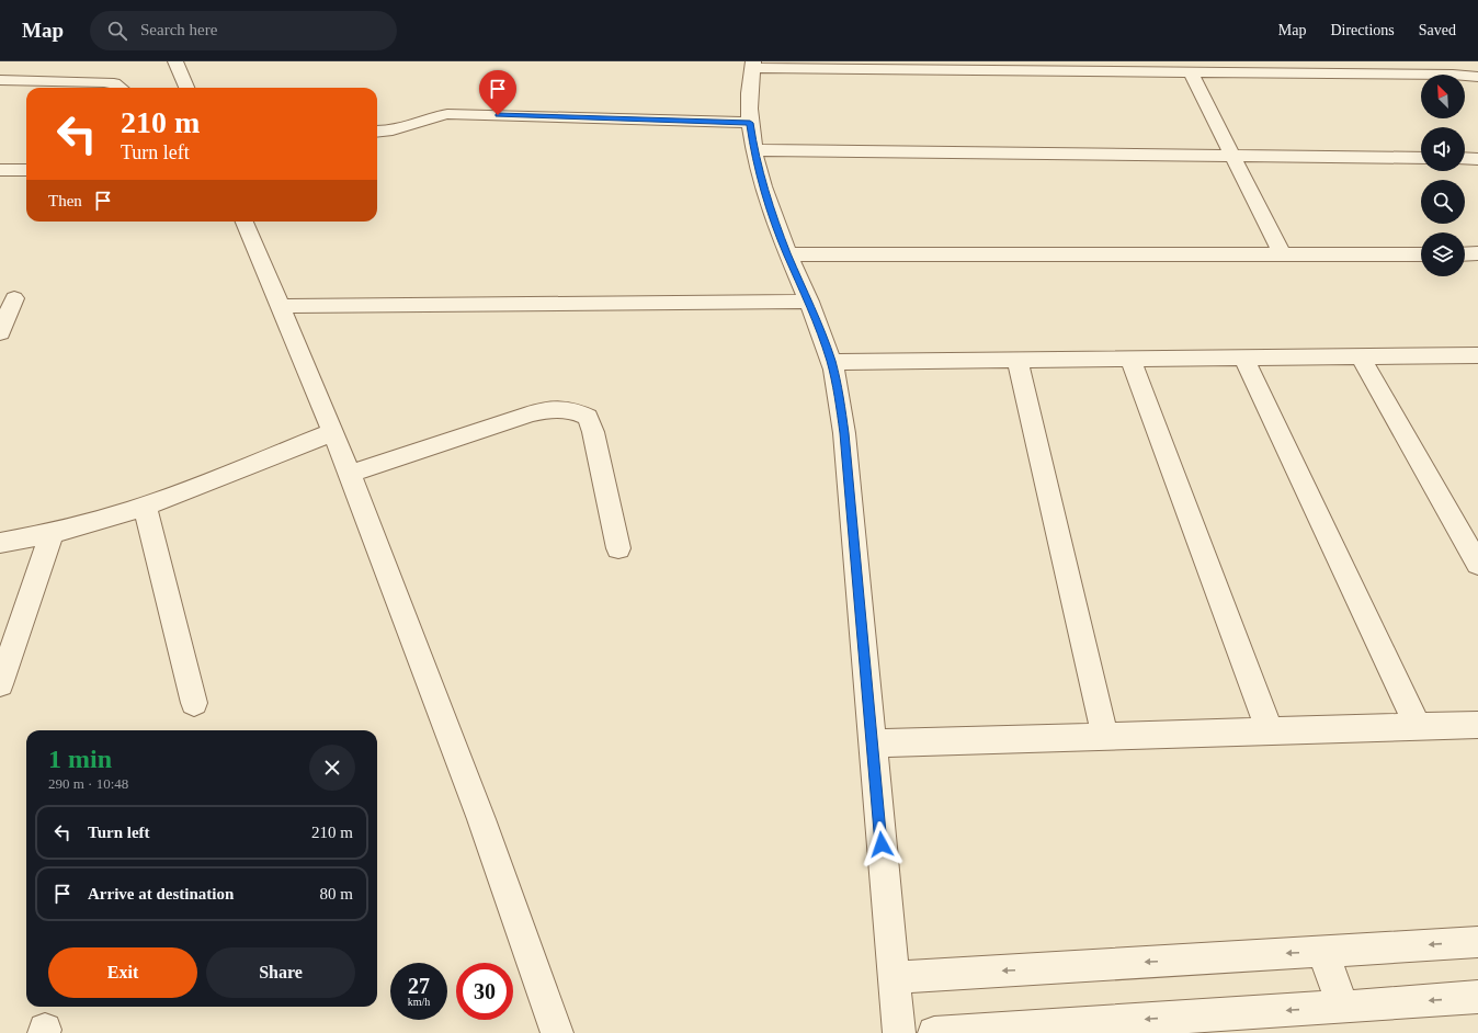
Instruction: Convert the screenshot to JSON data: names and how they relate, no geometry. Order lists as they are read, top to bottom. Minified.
{"north":"top left","page":{"header":"Map","search":"Search here","nav":["Map","Directions","Saved"],"turn":["210 m","Turn left"],"then":"Then","heading":["1 min","290 m · 10:48"],"list":[{"name":"Turn left","value":"210 m"},{"name":"Arrive at destination","value":"80 m"}],"buttons":["Exit","Share"],"speed":"27 km/h","limit":"30"}}
